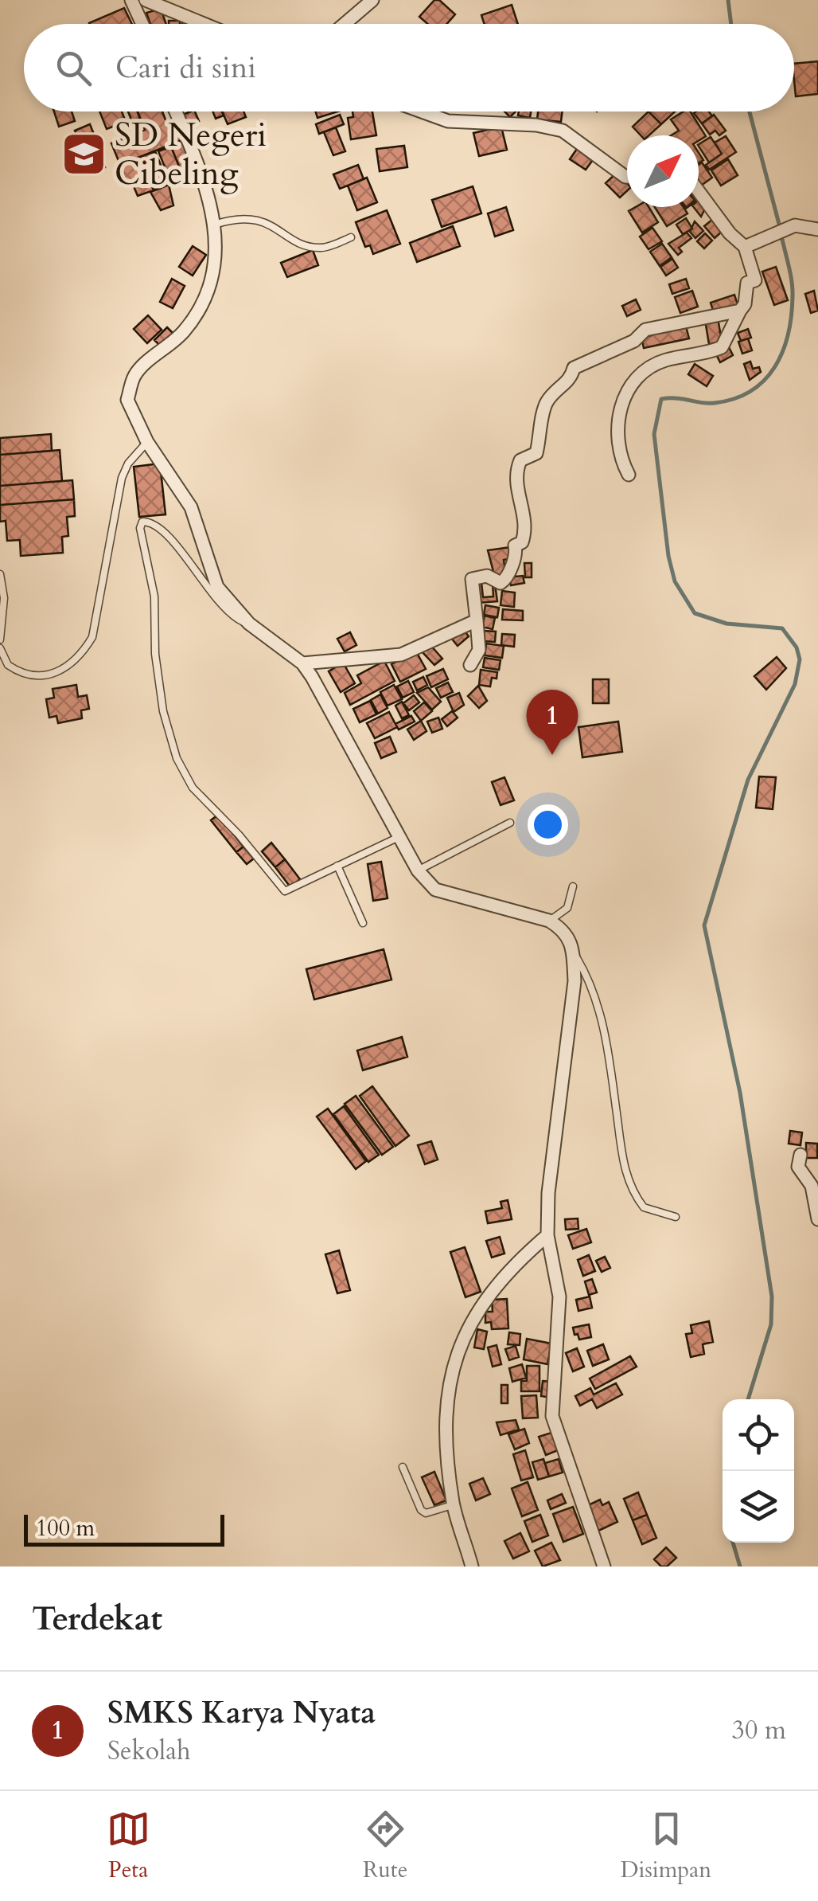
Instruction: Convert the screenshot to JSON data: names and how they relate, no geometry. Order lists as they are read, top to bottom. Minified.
{"places":{"school or university":["SD Negeri Cibeling"]},"scale_bar":"100 m","north":"top right","page":{"search":"Cari di sini","pins":"1","scale":"100 m","heading":"Terdekat","list":[{"mark":"1","name":"SMKS Karya Nyata","note":"Sekolah","value":"30 m"}],"nav":["Peta","Rute","Disimpan"]}}
